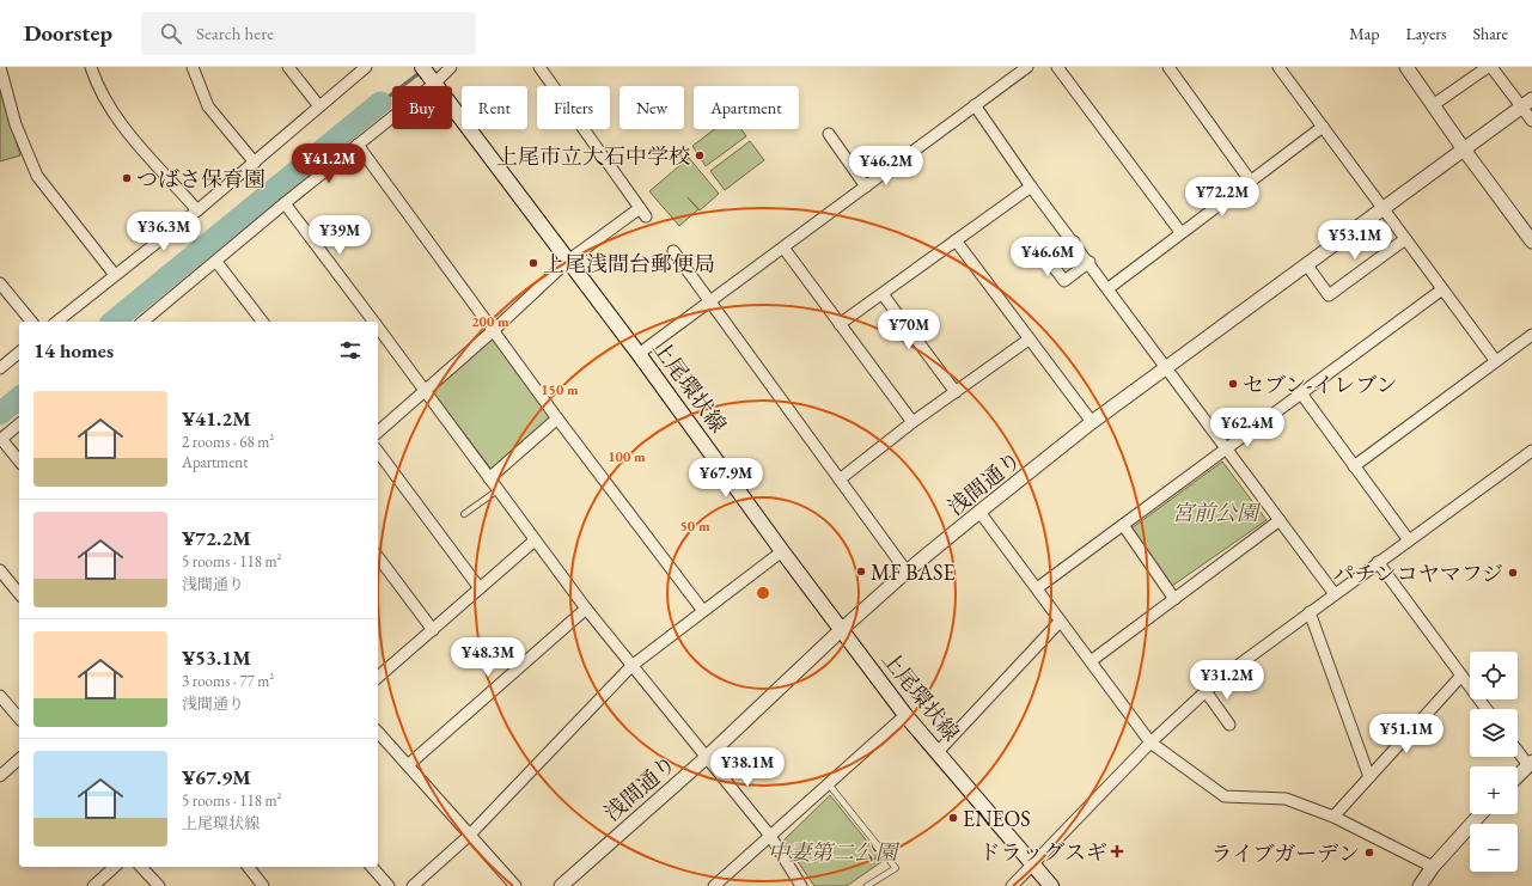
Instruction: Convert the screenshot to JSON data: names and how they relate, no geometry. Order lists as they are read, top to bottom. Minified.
{"streets":{"main road":["上尾環状線"],"street":["浅間通り"]},"crossings":[["上尾環状線","浅間通り"]],"parks":["宮前公園","中妻第二公園"],"places":{"other":["上尾市立大石中学校","つばさ保育園","上尾浅間台郵便局","セブン-イレブン","MF BASE","パチンコヤマフジ","ENEOS","ライブガーデン"],"health":["ドラッグスギ"]},"page":{"header":"Doorstep","search":"Search here","nav":["Map","Layers","Share"],"chip":["Buy","Rent","Filters","New","Apartment"],"price":["¥41.2M","¥46.2M","¥72.2M","¥36.3M","¥39M","¥53.1M","¥46.6M","¥70M","¥62.4M","¥67.9M","¥48.3M","¥31.2M","¥51.1M","¥38.1M"],"heading":"14 homes","list":[{"name":"¥41.2M","note":"2 rooms · 68 m² · Apartment"},{"name":"¥72.2M","note":"5 rooms · 118 m² · 浅間通り"},{"name":"¥53.1M","note":"3 rooms · 77 m² · 浅間通り"},{"name":"¥67.9M","note":"5 rooms · 118 m² · 上尾環状線"}],"map_buttons":["+","−"]},"rings":["200 m","150 m","100 m","50 m"]}
